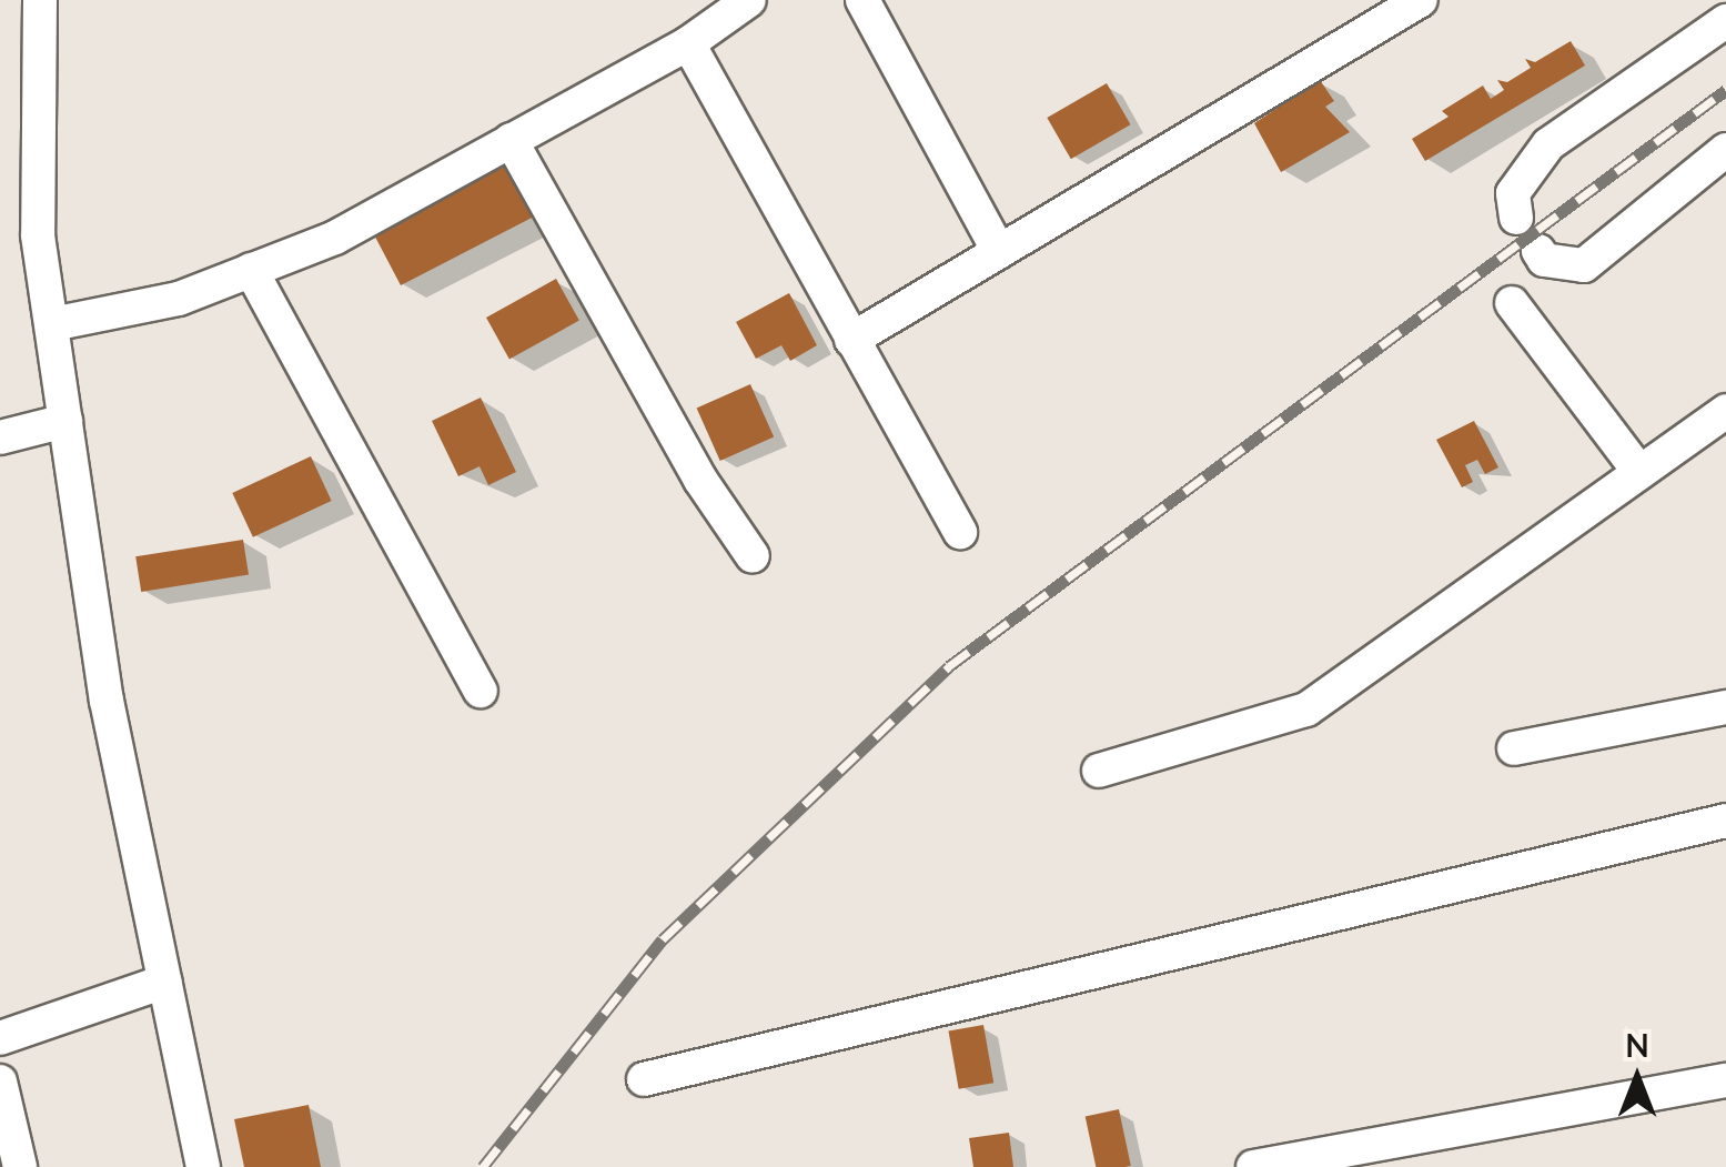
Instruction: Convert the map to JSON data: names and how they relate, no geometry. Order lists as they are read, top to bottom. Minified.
{"north":"top"}
